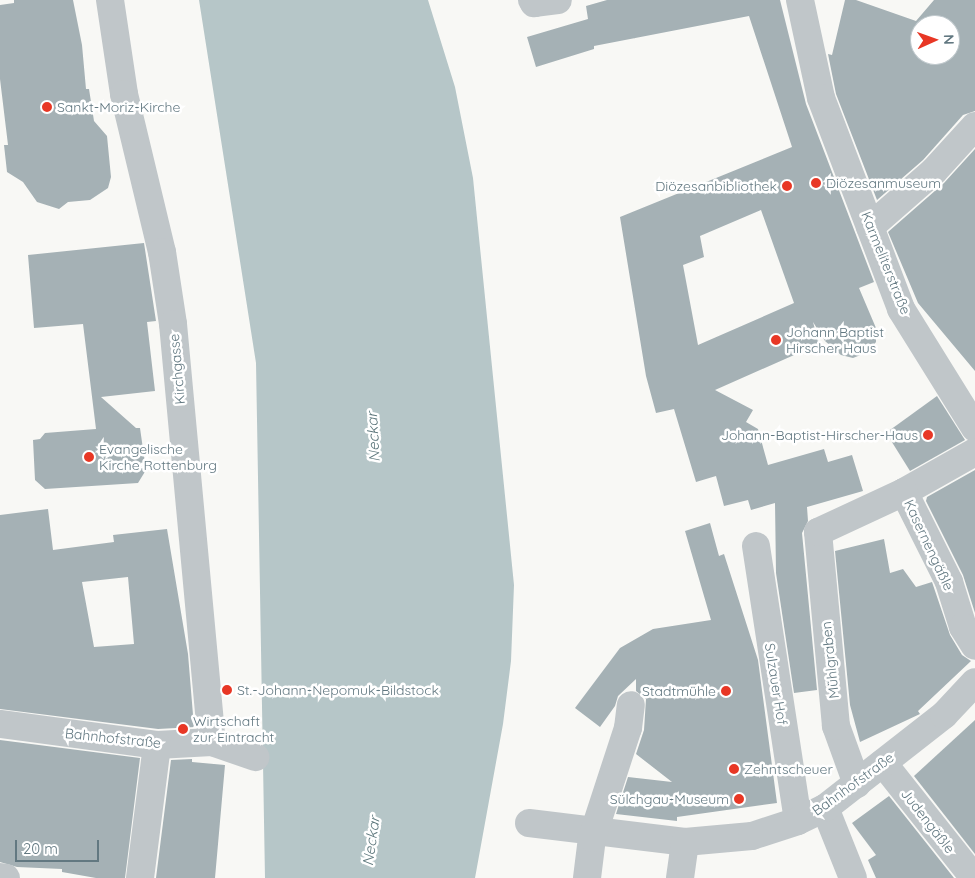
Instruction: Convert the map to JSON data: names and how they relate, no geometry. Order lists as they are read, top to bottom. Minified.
{"streets":{"street":["Karmeliterstraße","Kirchgasse","Kasernengäßle","Mühlgraben","Sulzauer Hof","Bahnhofstraße","Judengäßle"]},"crossings":[["Kirchgasse","Bahnhofstraße"],["Kasernengäßle","Mühlgraben"],["Mühlgraben","Bahnhofstraße"],["Sulzauer Hof","Bahnhofstraße"],["Bahnhofstraße","Judengäßle"]],"water":["Neckar"],"places":["Sankt-Moriz-Kirche","Diözesanmuseum","Diözesanbibliothek","Johann Baptist Hirscher Haus","Johann-Baptist-Hirscher-Haus","Evangelische Kirche Rottenburg","St.-Johann-Nepomuk-Bildstock","Stadtmühle","Wirtschaft zur Eintracht","Zehntscheuer","Sülchgau-Museum"],"scale_bar":"20 m","north":"right"}
